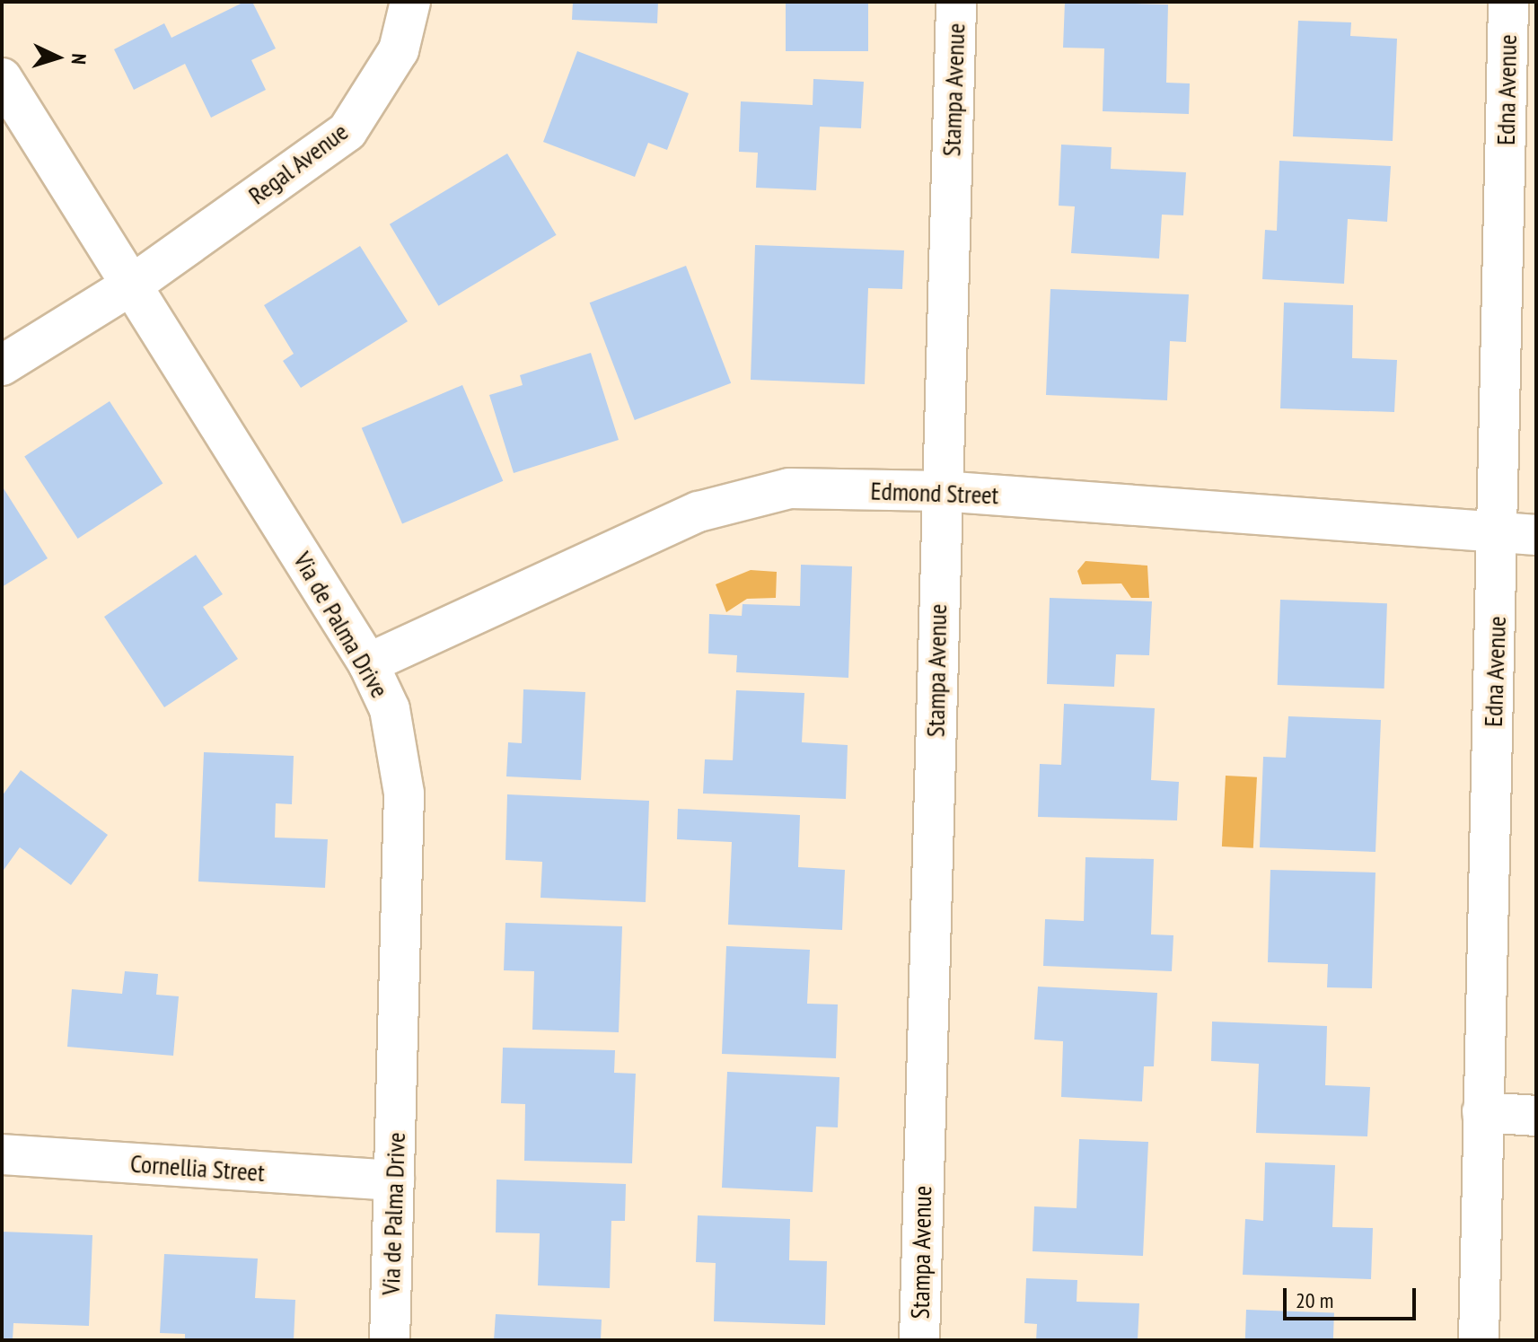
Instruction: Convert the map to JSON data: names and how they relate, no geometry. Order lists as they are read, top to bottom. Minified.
{"streets":{"street":["Stampa Avenue","Edna Avenue","Regal Avenue","Edmond Street","Via de Palma Drive","Cornellia Street"]},"crossings":[["Stampa Avenue","Edmond Street"],["Edna Avenue","Edmond Street"],["Regal Avenue","Via de Palma Drive"],["Edmond Street","Via de Palma Drive"],["Via de Palma Drive","Cornellia Street"]],"scale_bar":"20 m","north":"right"}
